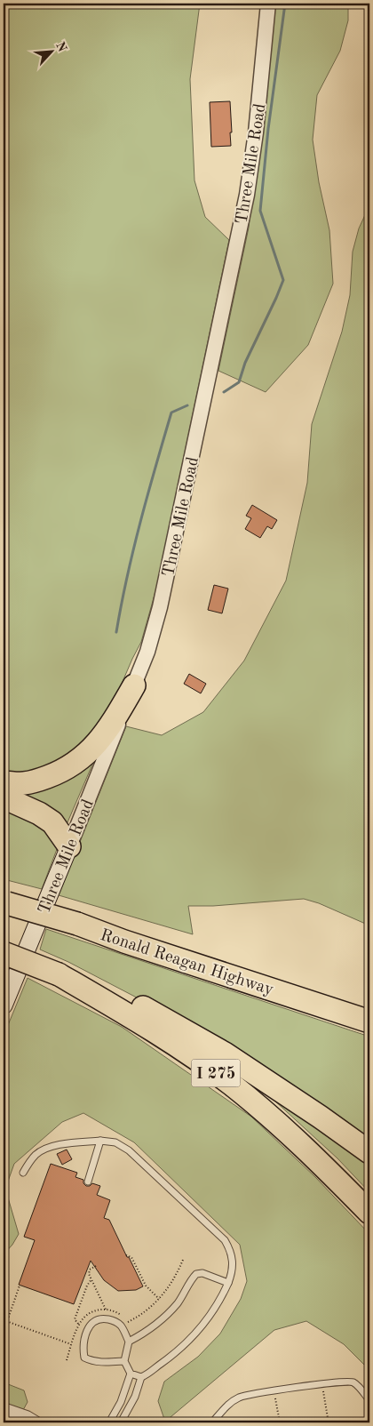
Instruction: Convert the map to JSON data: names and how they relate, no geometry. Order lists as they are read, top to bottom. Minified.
{"streets":{"highway":["Ronald Reagan Highway","I 275"],"main road":["Three Mile Road"]},"north":"top right"}
